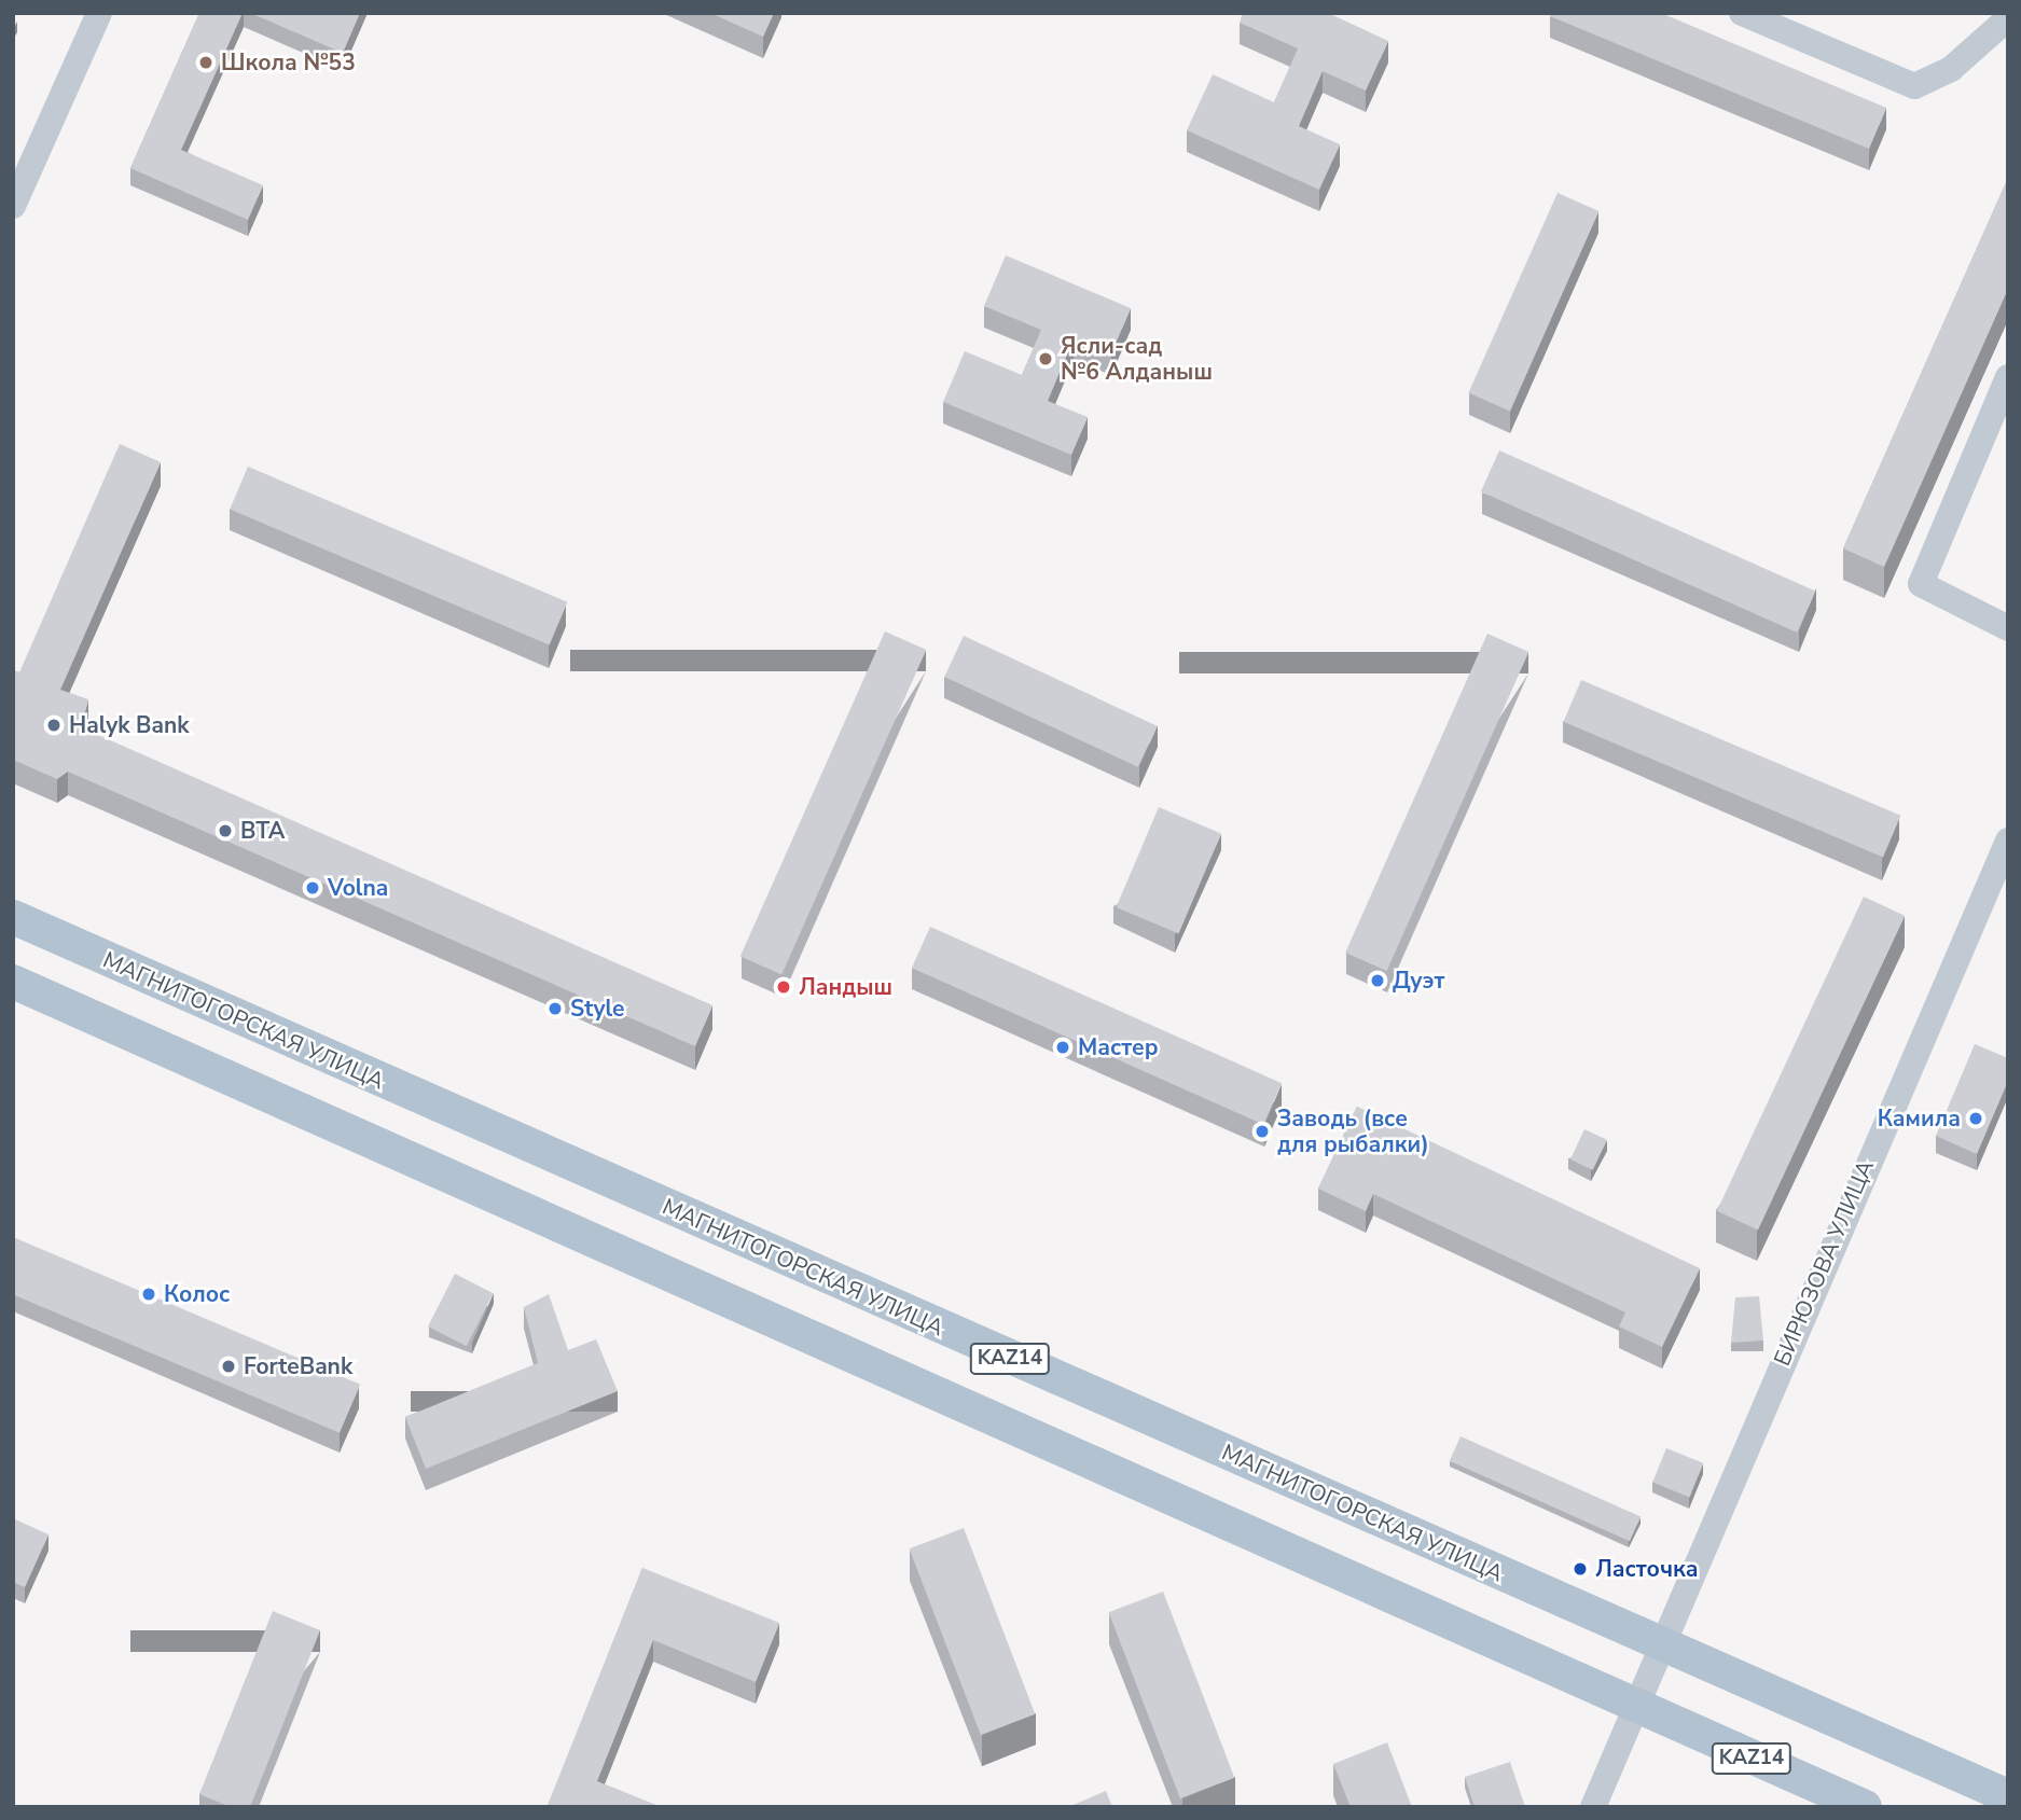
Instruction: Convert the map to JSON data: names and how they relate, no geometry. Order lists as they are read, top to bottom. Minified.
{"streets":{"main road":["МАГНИТОГОРСКАЯ УЛИЦА","KAZ14"],"street":["БИРЮЗОВА УЛИЦА"]},"crossings":[["МАГНИТОГОРСКАЯ УЛИЦА","БИРЮЗОВА УЛИЦА"],["БИРЮЗОВА УЛИЦА","KAZ14"]],"places":["Школа №53","Ясли-сад №6 Алданыш","Halyk Bank","BTA","Volna","Дуэт","Ландыш","Style","Мастер","Камила","Заводь (все для рыбалки)","Колос","ForteBank","Ласточка"]}
